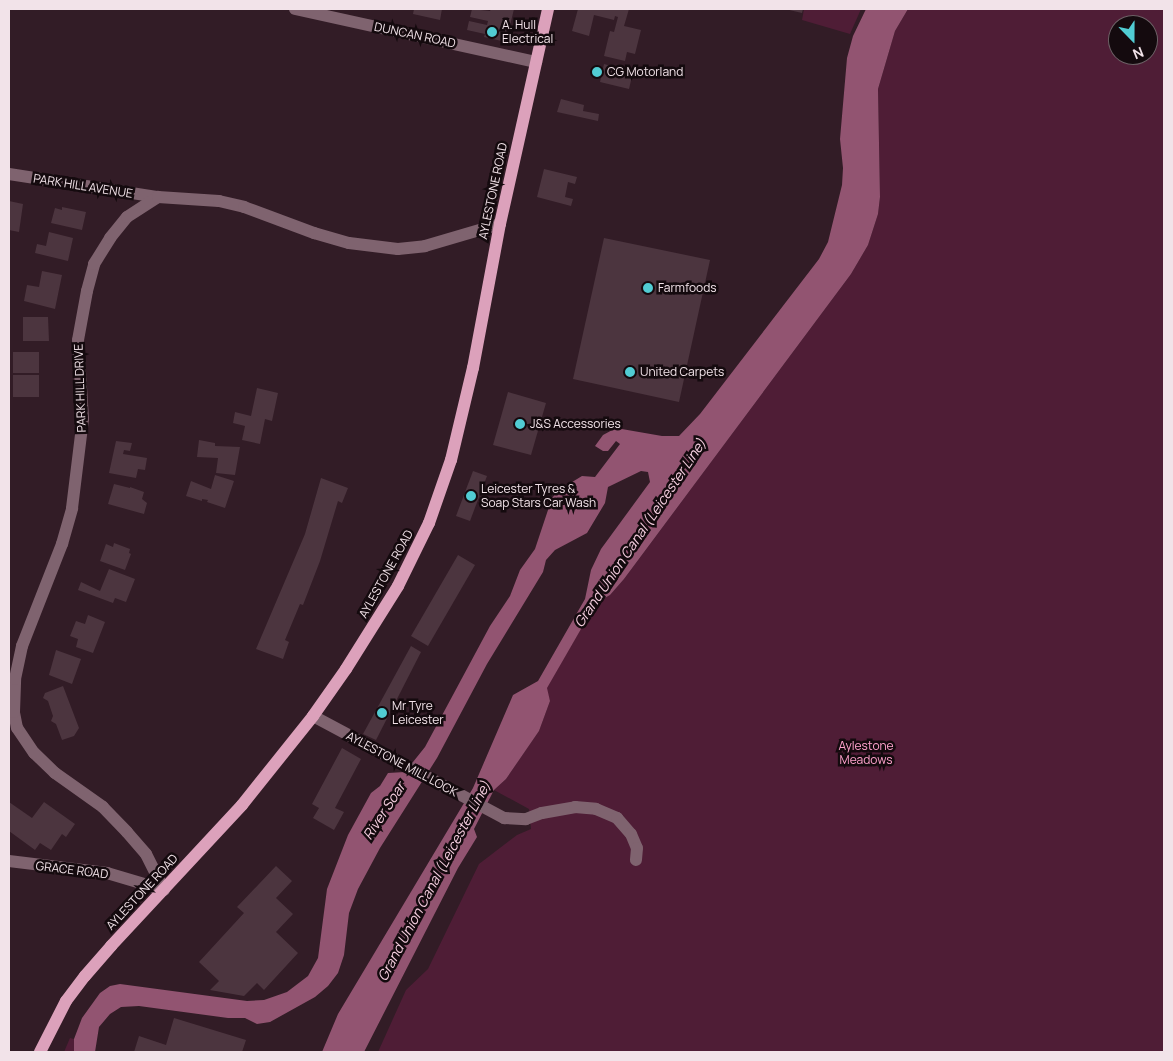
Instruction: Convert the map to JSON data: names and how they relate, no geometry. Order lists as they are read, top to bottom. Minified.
{"streets":{"main road":["AYLESTONE ROAD"],"street":["DUNCAN ROAD","PARK HILL AVENUE","PARK HILL DRIVE","AYLESTONE MILL LOCK","GRACE ROAD"]},"crossings":[["DUNCAN ROAD","AYLESTONE ROAD"],["PARK HILL AVENUE","PARK HILL DRIVE"],["AYLESTONE ROAD","PARK HILL DRIVE"],["AYLESTONE ROAD","AYLESTONE MILL LOCK"],["AYLESTONE ROAD","GRACE ROAD"],["PARK HILL DRIVE","GRACE ROAD"]],"water":["Grand Union Canal (Leicester Line)","River Soar"],"parks":["Aylestone Meadows"],"places":["A. Hull Electrical","CG Motorland","Farmfoods","United Carpets","J&S Accessories","Leicester Tyres & Soap Stars Car Wash","Mr Tyre Leicester"],"north":"bottom"}
